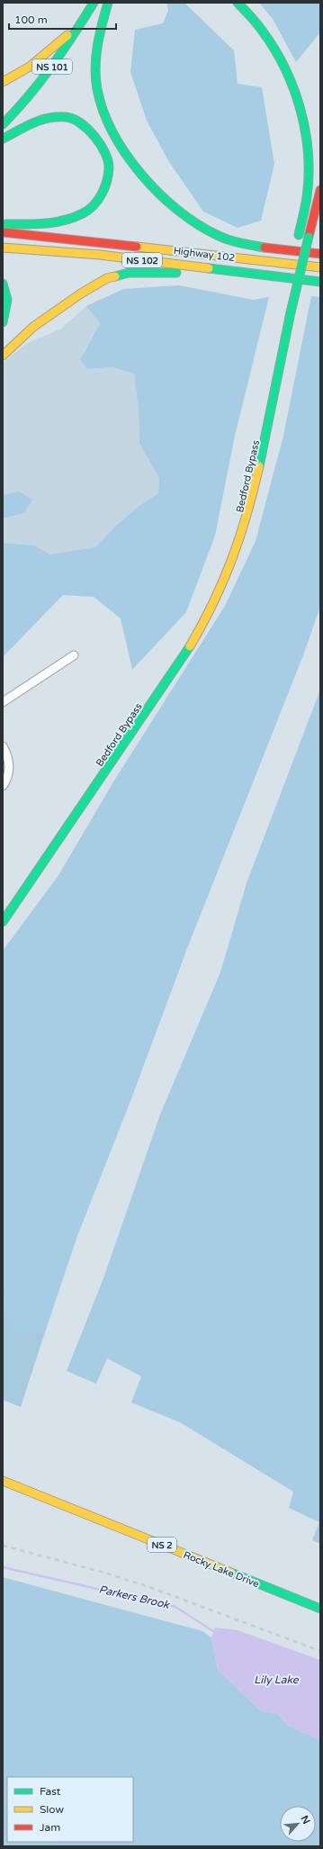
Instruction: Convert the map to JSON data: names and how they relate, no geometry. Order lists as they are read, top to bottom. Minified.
{"streets":{"main road":["NS 101","Highway 102","NS 102","Bedford Bypass","NS 2","Rocky Lake Drive"]},"water":["Parkers Brook","Lily Lake"],"legend":["Fast","Slow","Jam"],"scale_bar":"100 m","north":"top right"}
